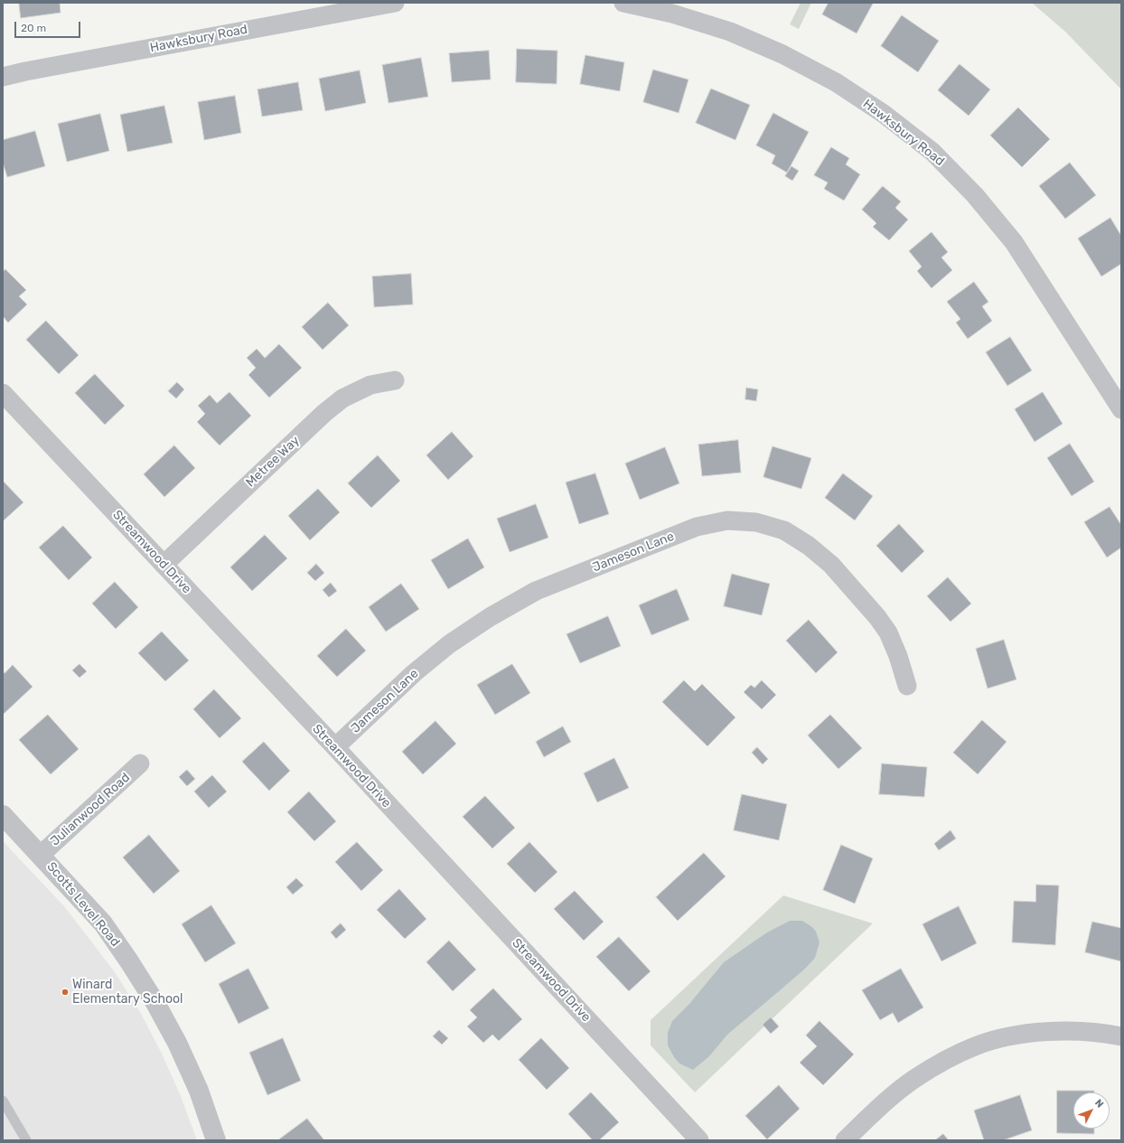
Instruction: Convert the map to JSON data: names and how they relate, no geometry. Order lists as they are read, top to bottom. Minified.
{"streets":{"street":["Hawksbury Road","Metree Way","Streamwood Drive","Jameson Lane","Julianwood Road","Scotts Level Road"]},"crossings":[["Metree Way","Streamwood Drive"],["Streamwood Drive","Jameson Lane"],["Julianwood Road","Scotts Level Road"]],"places":["Winard Elementary School"],"scale_bar":"20 m","north":"top right"}
